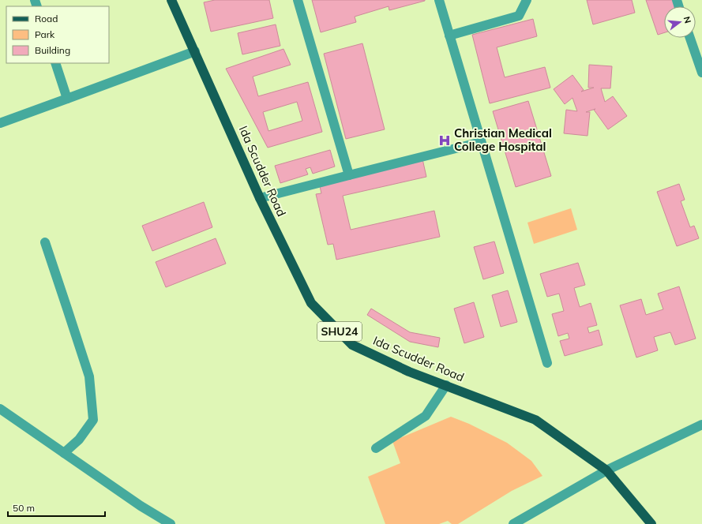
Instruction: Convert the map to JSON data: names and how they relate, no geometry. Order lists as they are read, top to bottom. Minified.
{"streets":{"main road":["Ida Scudder Road","SHU24"]},"places":{"hospital":["Christian Medical College Hospital"]},"legend":["Road","Park","Building"],"scale_bar":"50 m","north":"right"}
